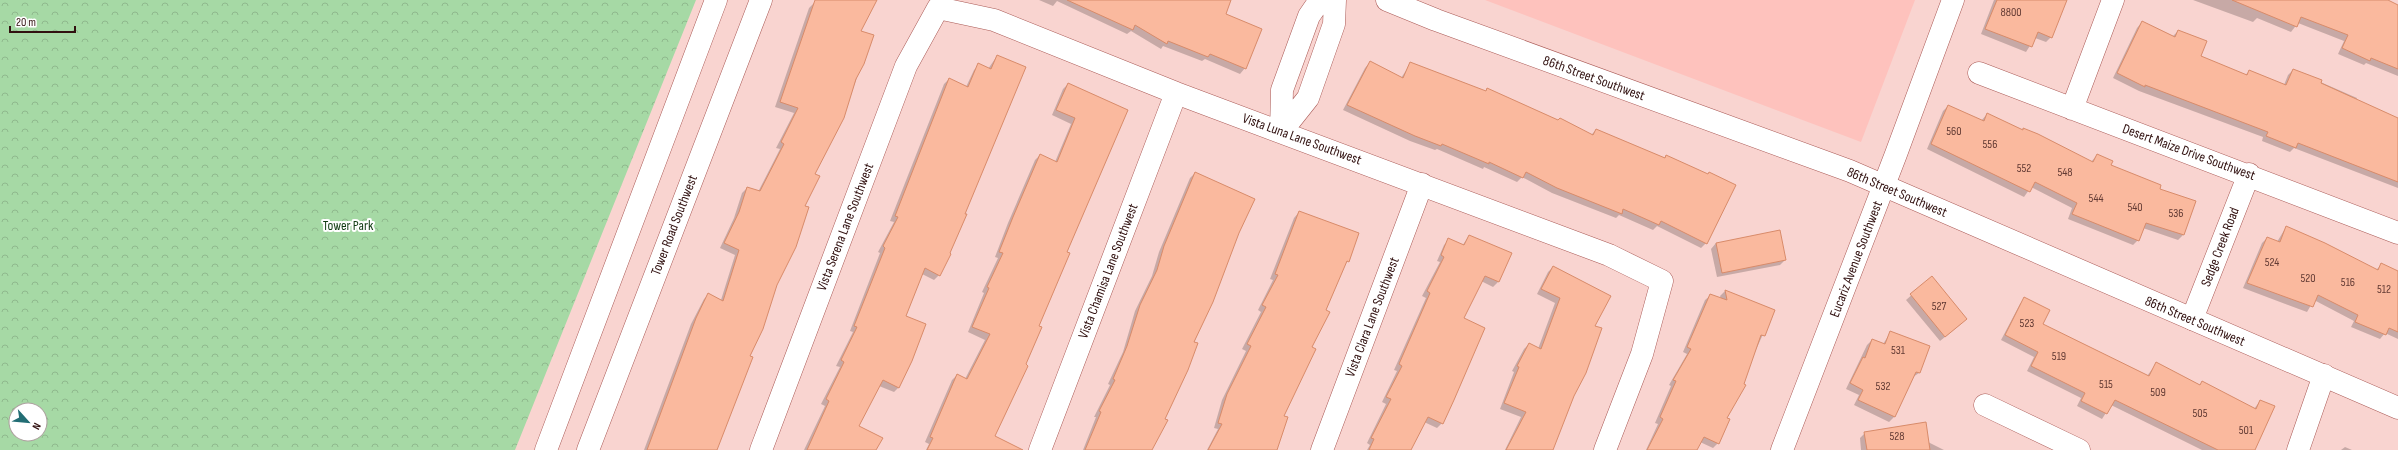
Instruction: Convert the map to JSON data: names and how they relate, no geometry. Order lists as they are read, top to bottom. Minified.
{"streets":{"street":["86th Street Southwest","Vista Luna Lane Southwest","Desert Maize Drive Southwest","Tower Road Southwest","Vista Serena Lane Southwest","Sedge Creek Road","Eucariz Avenue Southwest","Vista Chamisa Lane Southwest","Vista Clara Lane Southwest"]},"crossings":[["86th Street Southwest","Sedge Creek Road"],["86th Street Southwest","Eucariz Avenue Southwest"],["Vista Luna Lane Southwest","Vista Serena Lane Southwest"],["Vista Luna Lane Southwest","Vista Chamisa Lane Southwest"],["Vista Luna Lane Southwest","Vista Clara Lane Southwest"],["Desert Maize Drive Southwest","Sedge Creek Road"]],"parks":["Tower Park"],"house_numbers":["8800","560","556","552","548","544","540","536","524","520","516","512","527","523","531","519","515","532","509","505","501","528"],"scale_bar":"20 m","north":"bottom right"}
